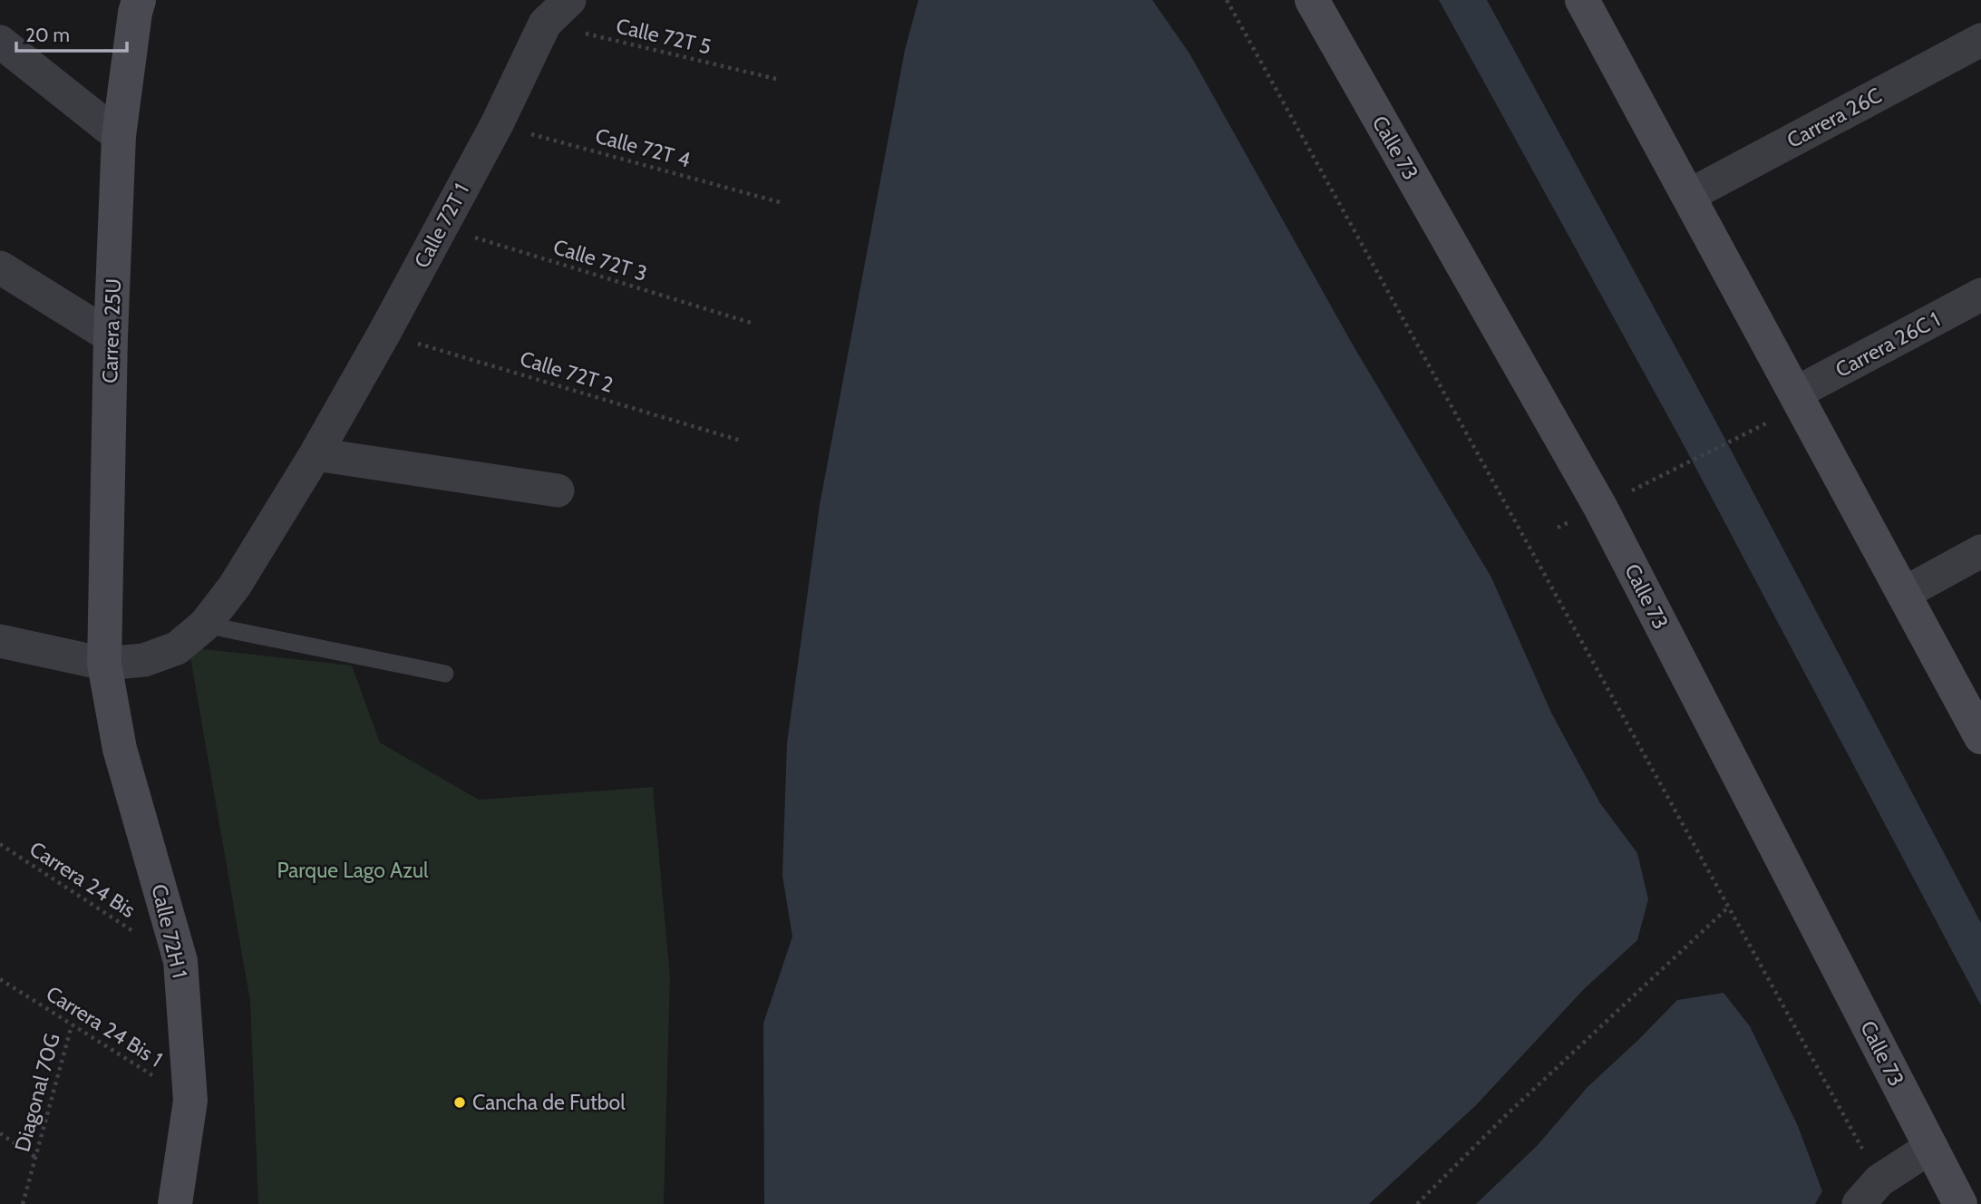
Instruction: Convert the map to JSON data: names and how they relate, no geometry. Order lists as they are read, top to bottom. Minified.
{"streets":{"main road":["Calle 73","Carrera 25U","Calle 72H 1"],"street":["Carrera 26C","Calle 72T 1","Carrera 26C 1"],"path":["Calle 72T 5","Calle 72T 4","Calle 72T 3","Calle 72T 2","Carrera 24 Bis","Carrera 24 Bis 1","Diagonal 70G"]},"crossings":[["Calle 72T 5","Calle 72T 1"],["Calle 72T 4","Calle 72T 1"],["Calle 72T 1","Calle 72T 3"],["Calle 72T 1","Carrera 25U"],["Calle 72T 1","Calle 72T 2"],["Calle 72T 1","Calle 72H 1"],["Carrera 25U","Calle 72H 1"],["Carrera 24 Bis","Calle 72H 1"],["Calle 72H 1","Carrera 24 Bis 1"],["Carrera 24 Bis 1","Diagonal 70G"]],"parks":["Parque Lago Azul"],"places":["Cancha de Futbol"],"scale_bar":"20 m"}
